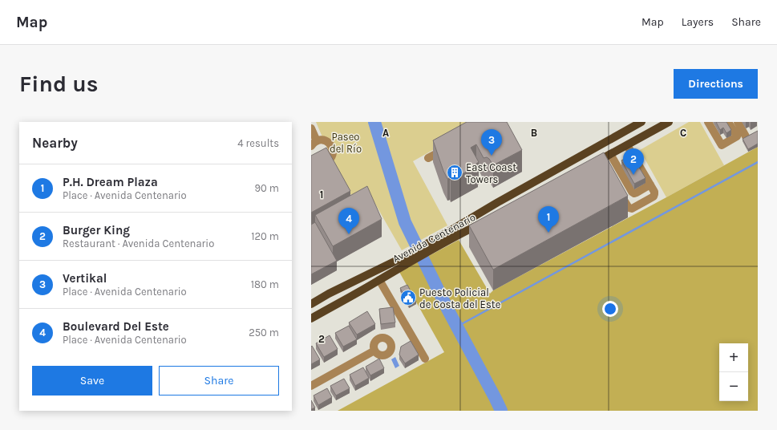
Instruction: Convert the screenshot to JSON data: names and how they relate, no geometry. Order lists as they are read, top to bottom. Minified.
{"streets":{"main road":["Avenida Centenario"]},"parks":["Paseo del Río"],"places":{"building":["East Coast Towers"],"public building":["Puesto Policial de Costa del Este"]},"page":{"header":"Map","nav":["Map","Layers","Share"],"buttons":["Directions",["Save","Share"]],"title":"Find us","heading":["Nearby","4 results"],"pins":["3","2","1","4"],"list":[{"mark":"1","name":"P.H. Dream Plaza","note":"Place · Avenida Centenario","value":"90 m"},{"mark":"2","name":"Burger King","note":"Restaurant · Avenida Centenario","value":"120 m"},{"mark":"3","name":"Vertikal","note":"Place · Avenida Centenario","value":"180 m"},{"mark":"4","name":"Boulevard Del Este","note":"Place · Avenida Centenario","value":"250 m"}],"map_buttons":["+","−"]},"grid":{"columns":["A","B","C"],"rows":["1","2"]}}
